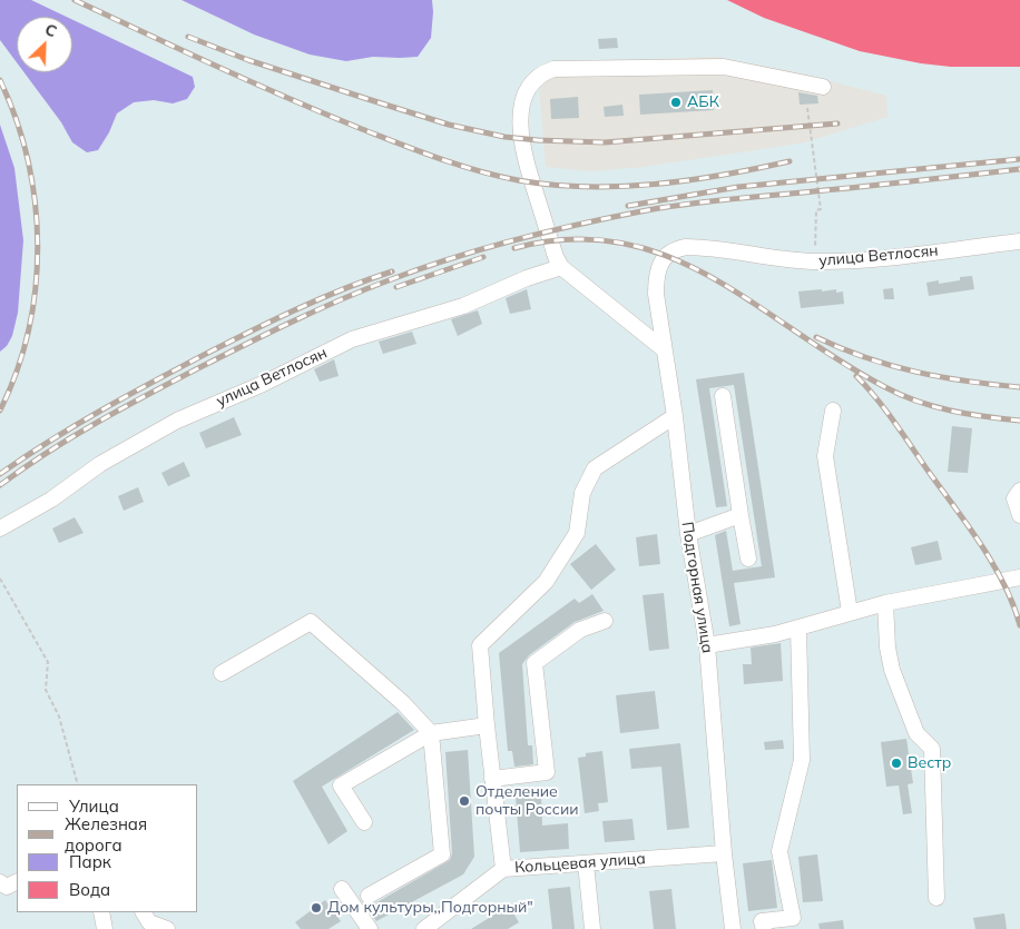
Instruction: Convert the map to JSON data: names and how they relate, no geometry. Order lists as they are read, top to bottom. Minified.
{"streets":{"street":["улица Ветлосян","Подгорная улица","Кольцевая улица"]},"crossings":[["улица Ветлосян","Подгорная улица"],["Подгорная улица","Кольцевая улица"]],"places":["АБК","Вестр","Отделение почты России","Дом культуры,,Подгорный\""],"legend":["Улица","Железная дорога","Парк","Вода"],"north":"top right"}
